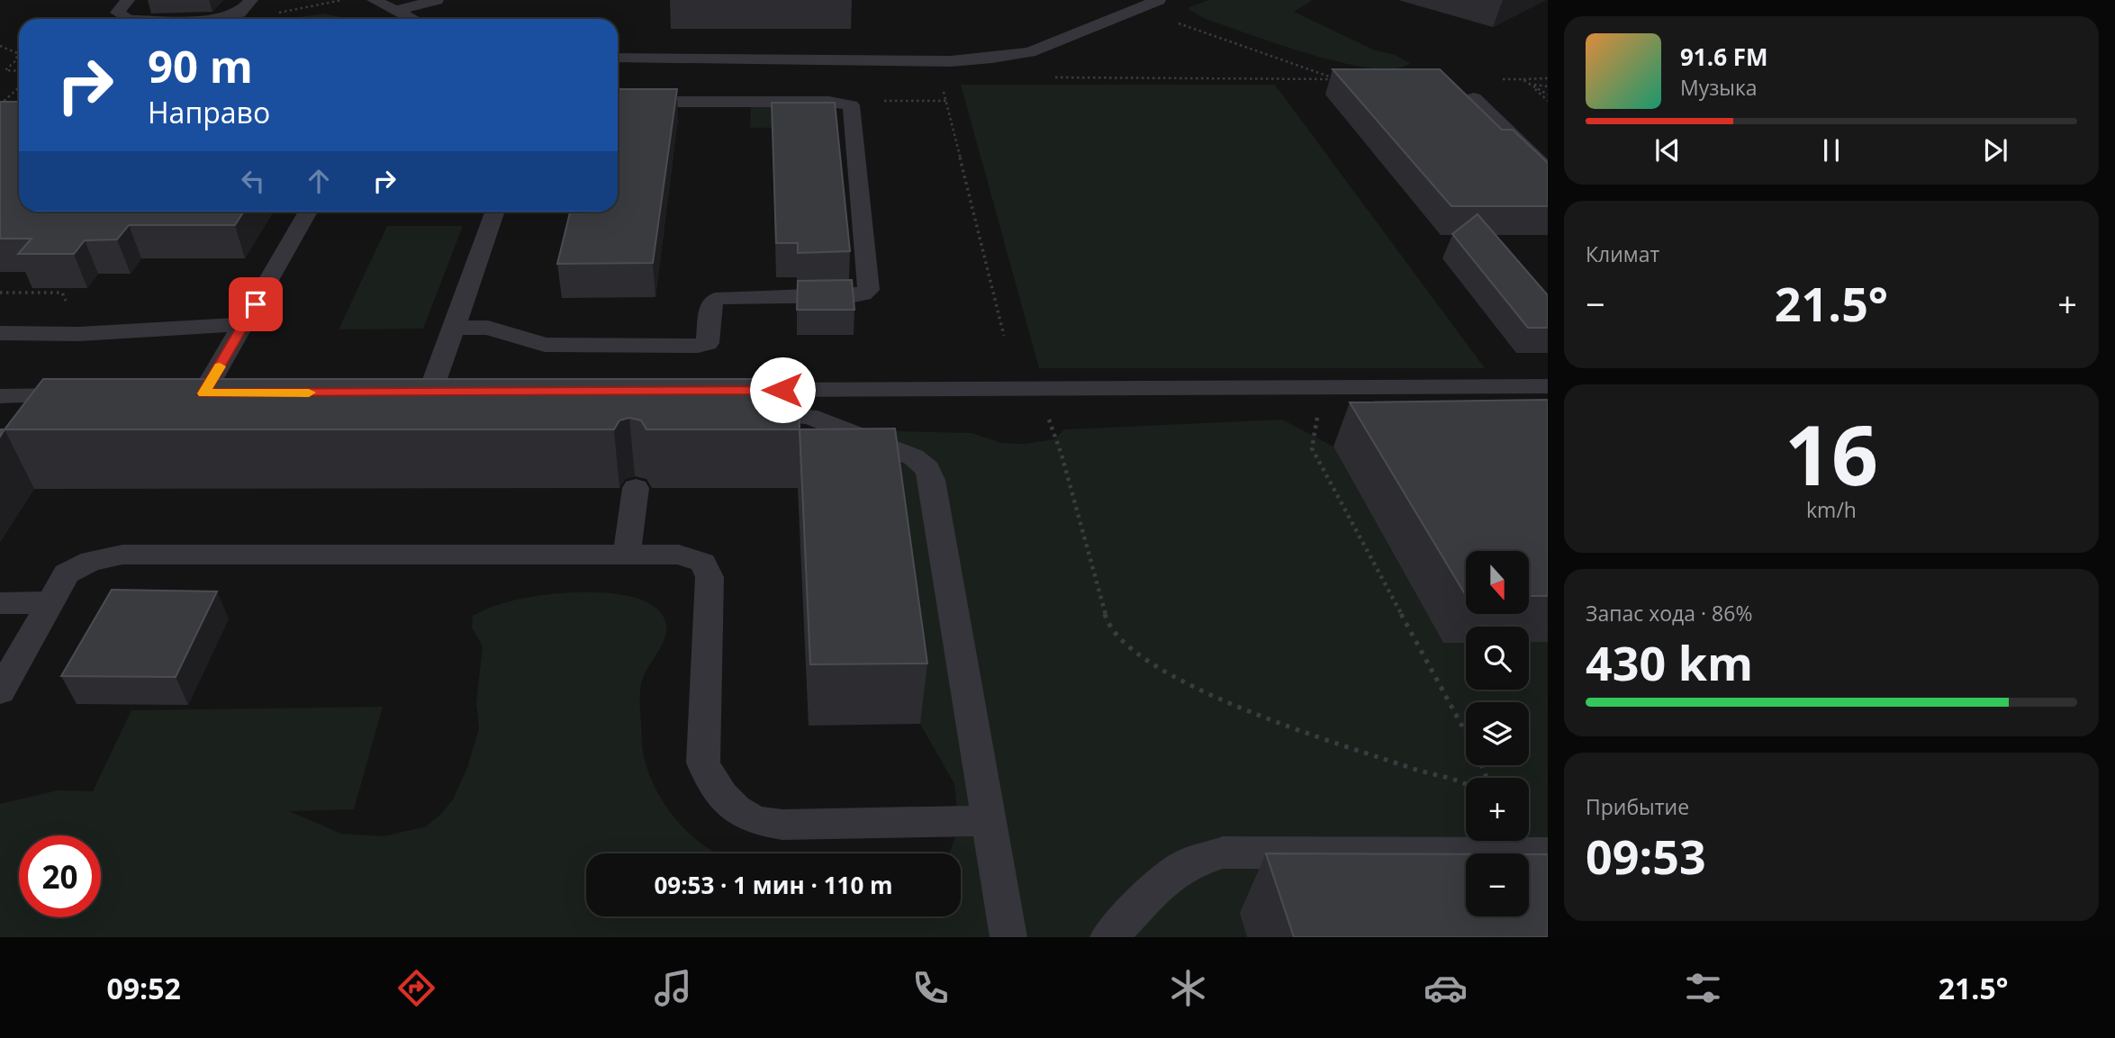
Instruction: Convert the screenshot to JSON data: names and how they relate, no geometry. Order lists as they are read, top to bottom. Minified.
{"north":"bottom","page":{"turn":["90 m","Направо"],"song":["91.6 FM","Музыка"],"tile":["Климат",["16","km/h"],["Запас хода · 86%","430 km"],["Прибытие","09:53"]],"heat":["−","21.5°","+"],"map_buttons":["+","−"],"limit":"20","trip":"09:53 · 1 мин · 110 m","tabs":["09:52","21.5°"]}}
